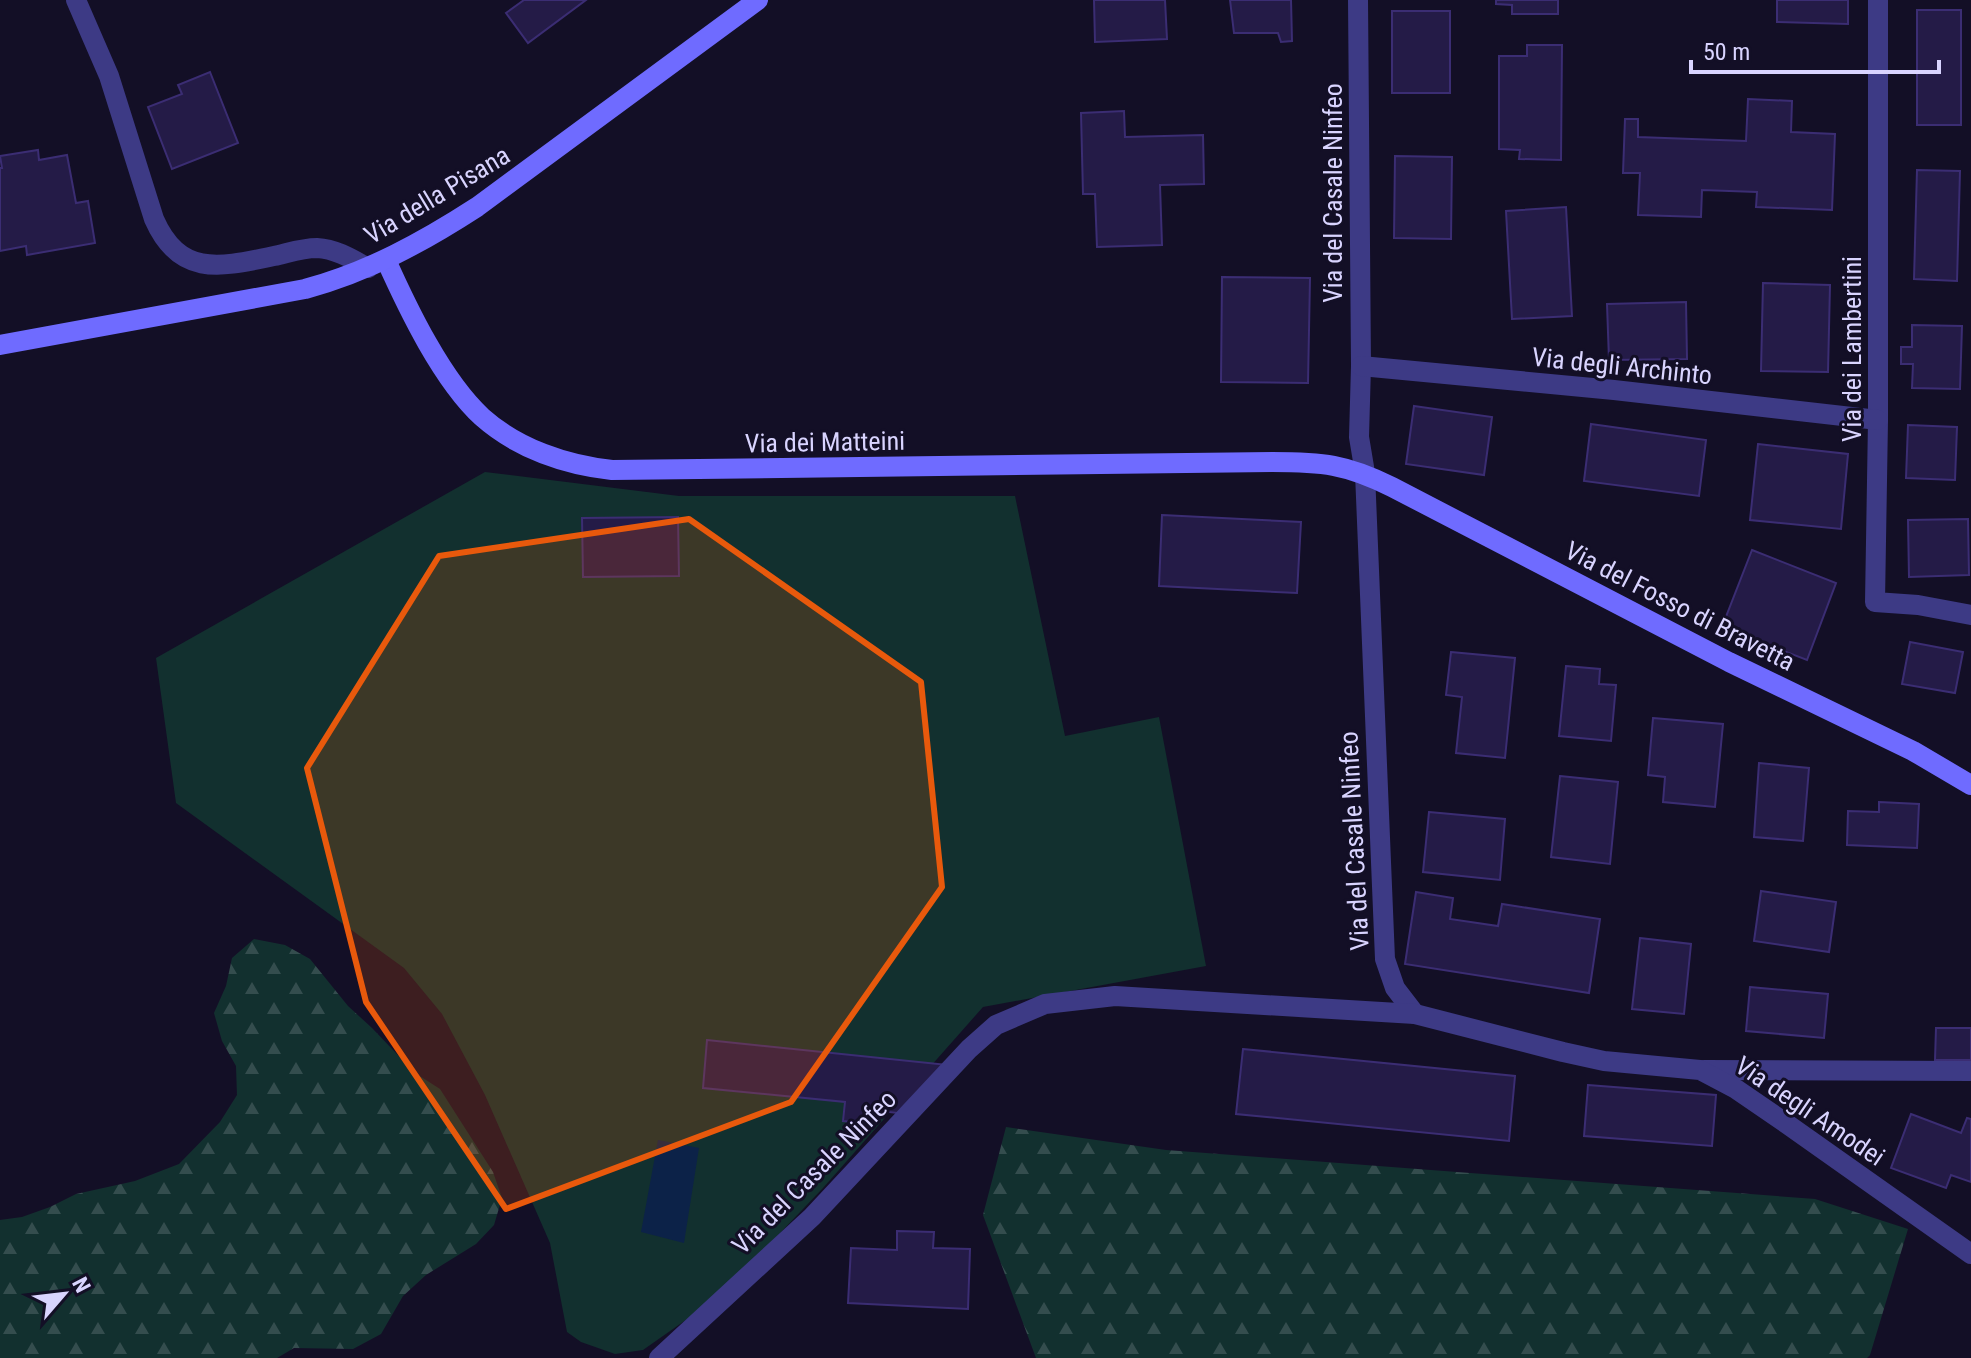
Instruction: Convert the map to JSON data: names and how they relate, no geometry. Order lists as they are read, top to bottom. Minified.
{"streets":{"main road":["Via della Pisana","Via dei Matteini","Via del Fosso di Bravetta"],"street":["Via del Casale Ninfeo","Via dei Lambertini","Via degli Archinto","Via degli Amodei"]},"crossings":[["Via del Casale Ninfeo","Via degli Archinto"],["Via del Casale Ninfeo","Via dei Matteini"],["Via del Casale Ninfeo","Via del Fosso di Bravetta"],["Via del Casale Ninfeo","Via degli Amodei"],["Via della Pisana","Via dei Matteini"],["Via dei Lambertini","Via degli Archinto"],["Via dei Matteini","Via del Fosso di Bravetta"]],"scale_bar":"50 m","north":"top right"}
